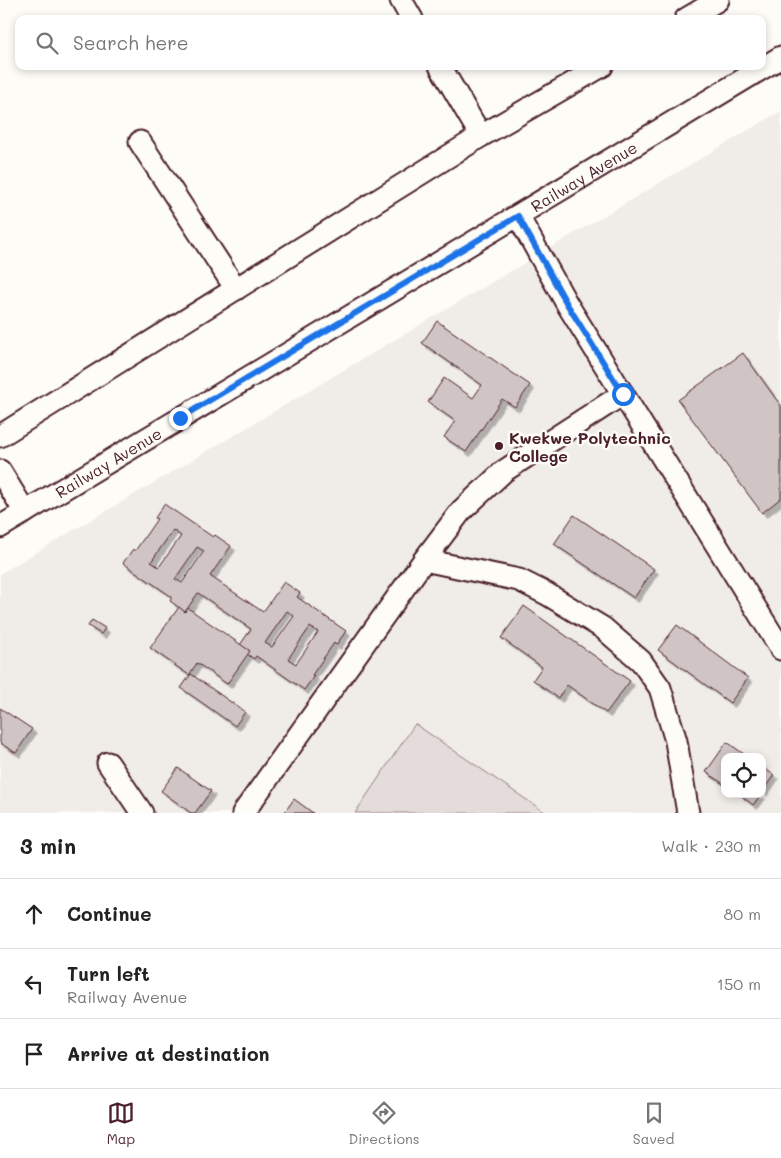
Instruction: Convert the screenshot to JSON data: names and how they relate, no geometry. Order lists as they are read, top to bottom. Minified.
{"streets":{"street":["Railway Avenue"]},"places":["Kwekwe Polytechnic College"],"page":{"search":"Search here","heading":["3 min","Walk · 230 m"],"list":[["Continue","80 m"],["Turn left","Railway Avenue","150 m"],"Arrive at destination"],"nav":["Map","Directions","Saved"]}}
